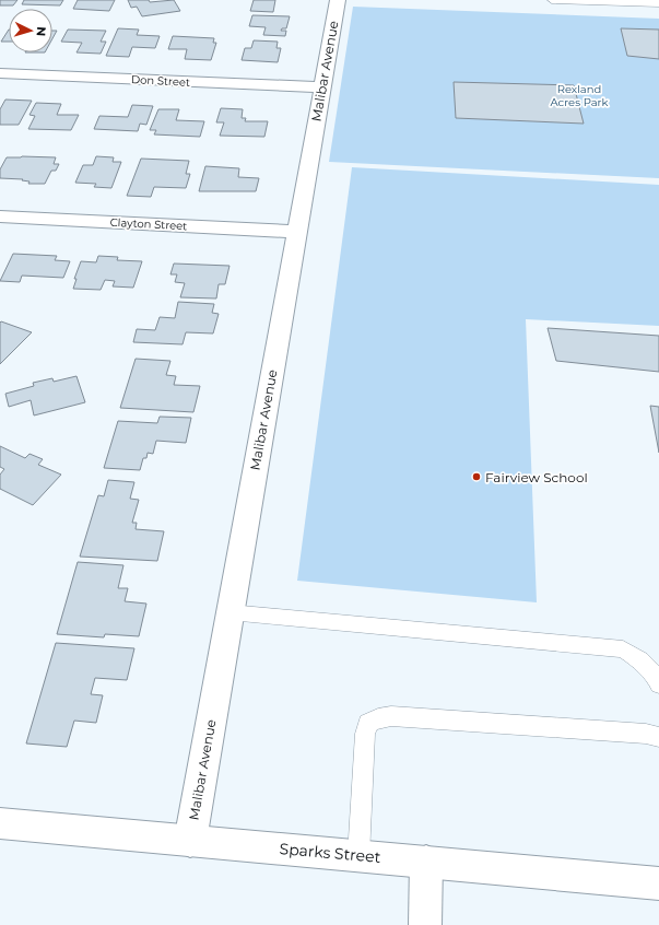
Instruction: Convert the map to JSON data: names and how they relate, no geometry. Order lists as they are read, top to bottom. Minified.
{"streets":{"street":["Malibar Avenue","Don Street","Clayton Street","Sparks Street"]},"crossings":[["Malibar Avenue","Don Street"],["Malibar Avenue","Clayton Street"],["Malibar Avenue","Sparks Street"]],"parks":["Rexland Acres Park"],"places":["Fairview School"],"north":"right"}
